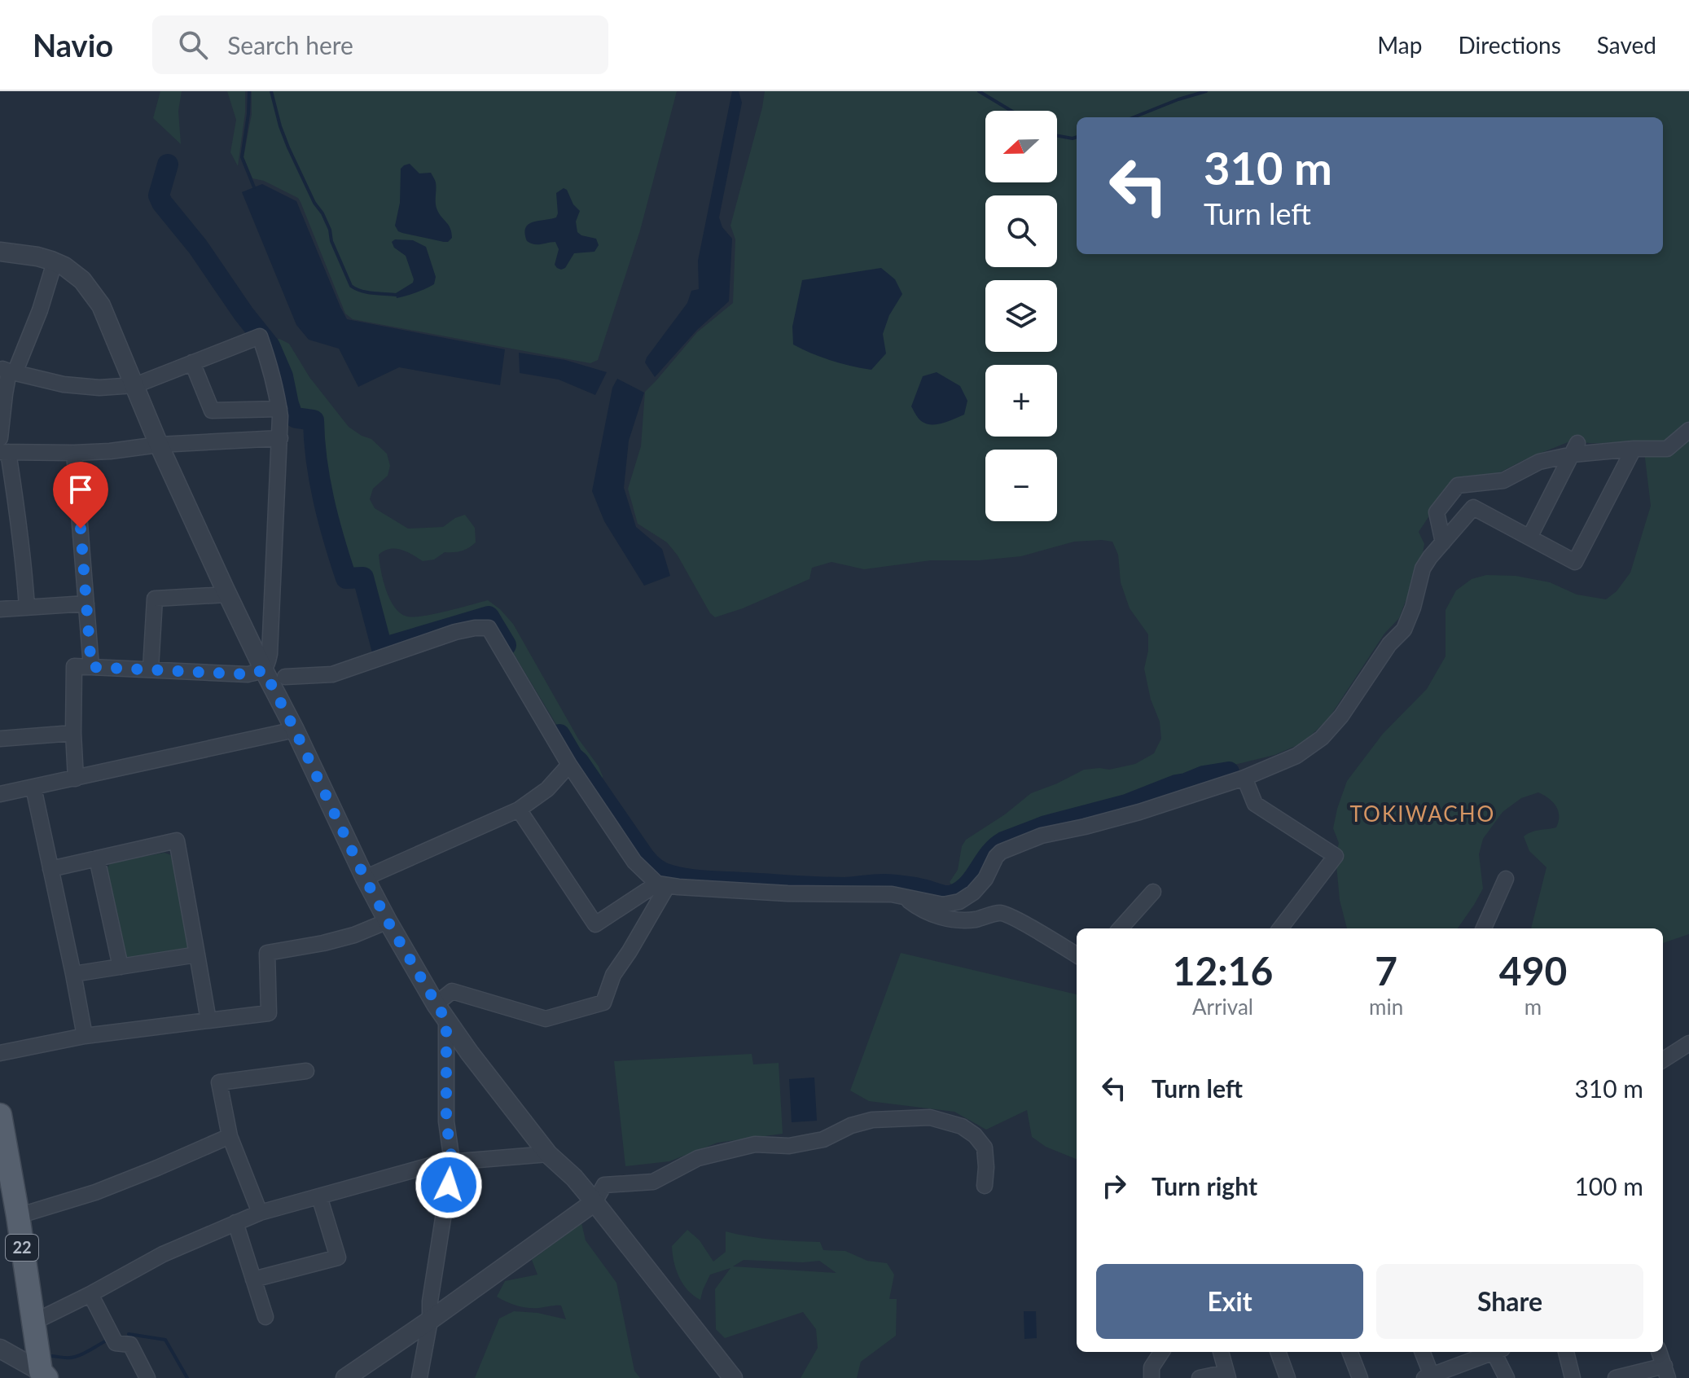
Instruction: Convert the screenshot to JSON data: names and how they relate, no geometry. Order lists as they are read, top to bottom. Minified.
{"streets":{"main road":["22"]},"districts":["TOKIWACHO"],"north":"left","page":{"header":"Navio","search":"Search here","nav":["Map","Directions","Saved"],"map_buttons":["+","−"],"turn":["310 m","Turn left"],"eta":["12:16","Arrival","7","min","490","m"],"list":[{"name":"Turn left","value":"310 m"},{"name":"Turn right","value":"100 m"}],"buttons":["Exit","Share"]}}
